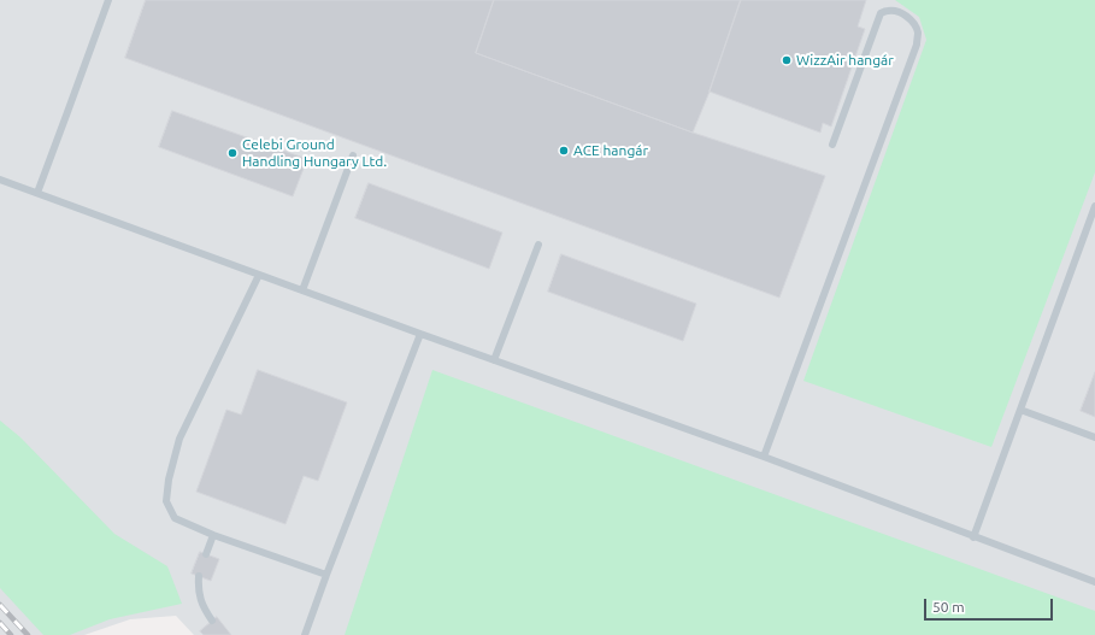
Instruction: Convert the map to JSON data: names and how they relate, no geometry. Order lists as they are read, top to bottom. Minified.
{"places":["WizzAir hangár","ACE hangár","Celebi Ground Handling Hungary Ltd."],"scale_bar":"50 m"}
